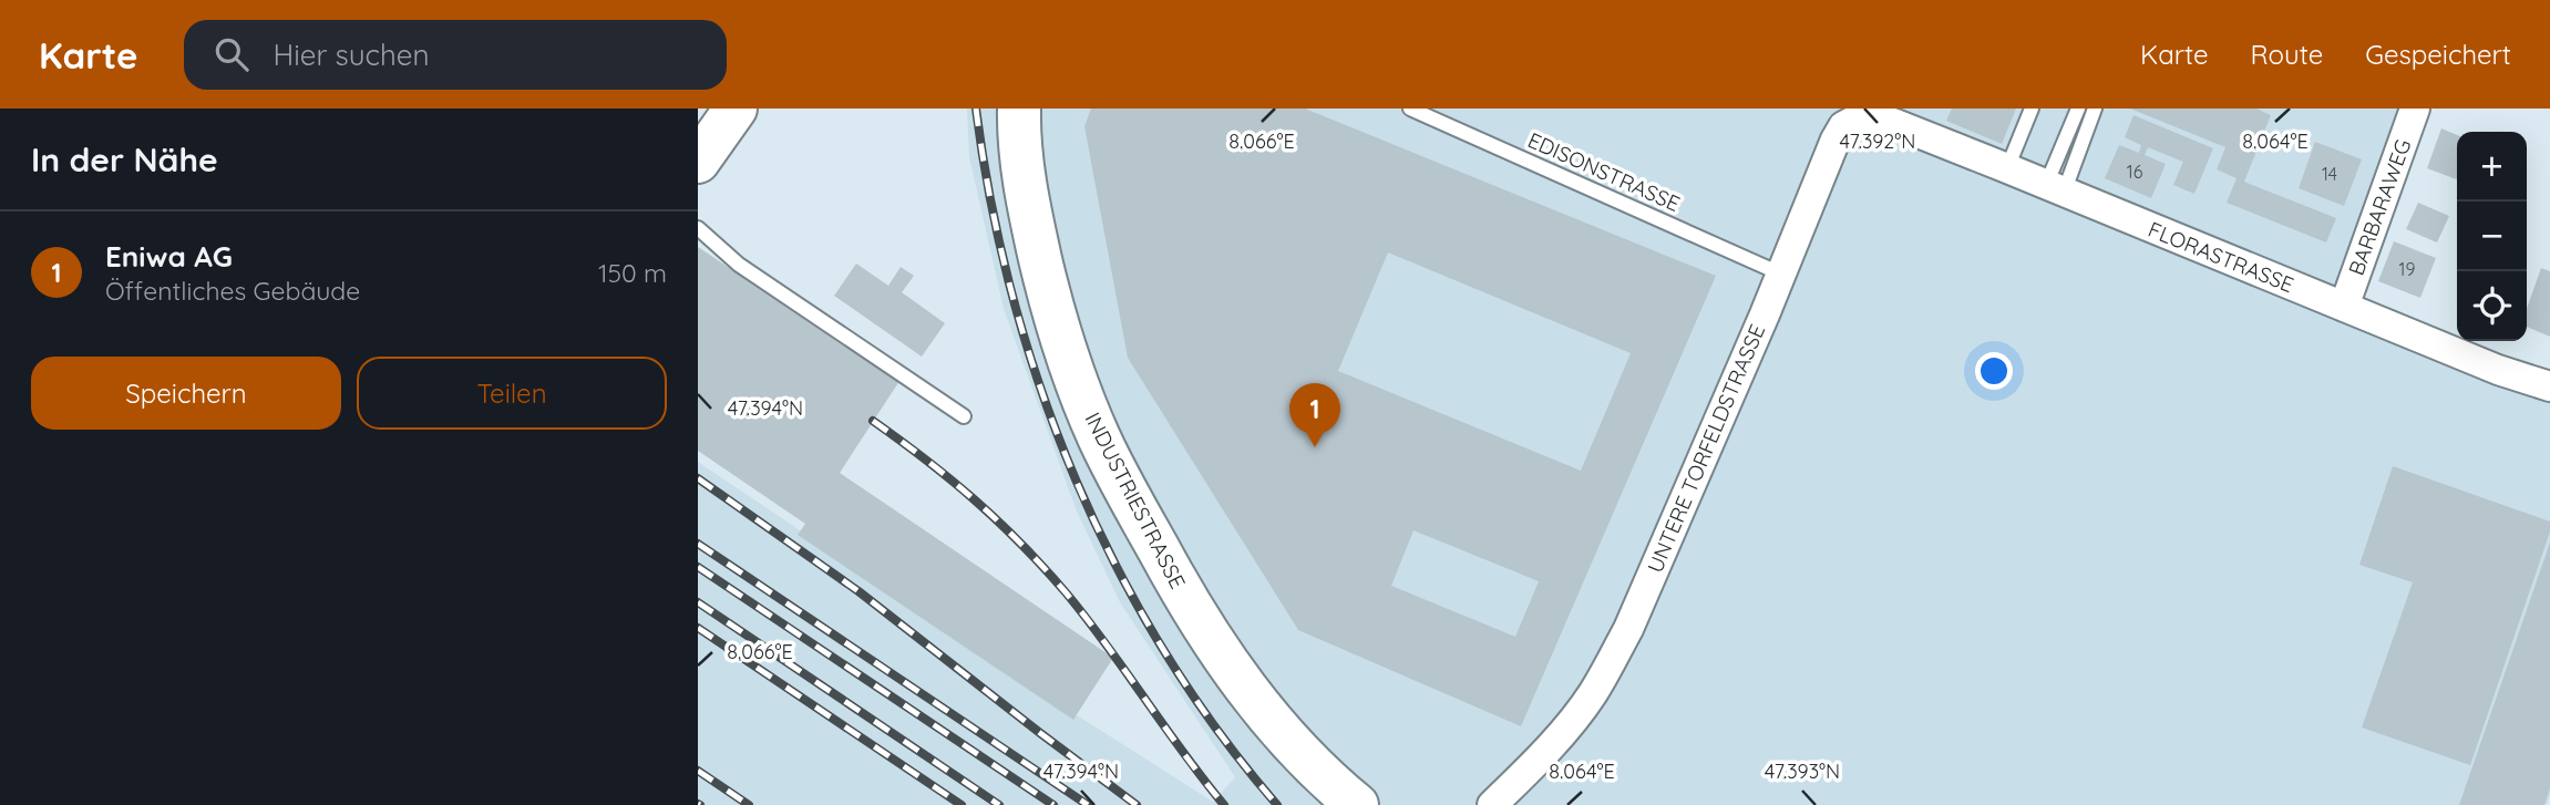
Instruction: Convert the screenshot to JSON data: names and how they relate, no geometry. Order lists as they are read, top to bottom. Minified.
{"streets":{"main road":["INDUSTRIESTRASSE"],"street":["BARBARAWEG","FLORASTRASSE","UNTERE TORFELDSTRASSE"],"lane":["EDISONSTRASSE"]},"crossings":[["EDISONSTRASSE","UNTERE TORFELDSTRASSE"],["BARBARAWEG","FLORASTRASSE"],["FLORASTRASSE","UNTERE TORFELDSTRASSE"]],"house_numbers":["16","14","19"],"page":{"header":"Karte","search":"Hier suchen","nav":["Karte","Route","Gespeichert"],"heading":"In der Nähe","map_buttons":["+","−"],"list":[{"mark":"1","name":"Eniwa AG","note":"Öffentliches Gebäude","value":"150 m"}],"buttons":["Speichern","Teilen"],"pins":"1"},"coordinates":["8.066°E","8.064°E","47.392°N","47.394°N","47.393°N"]}
